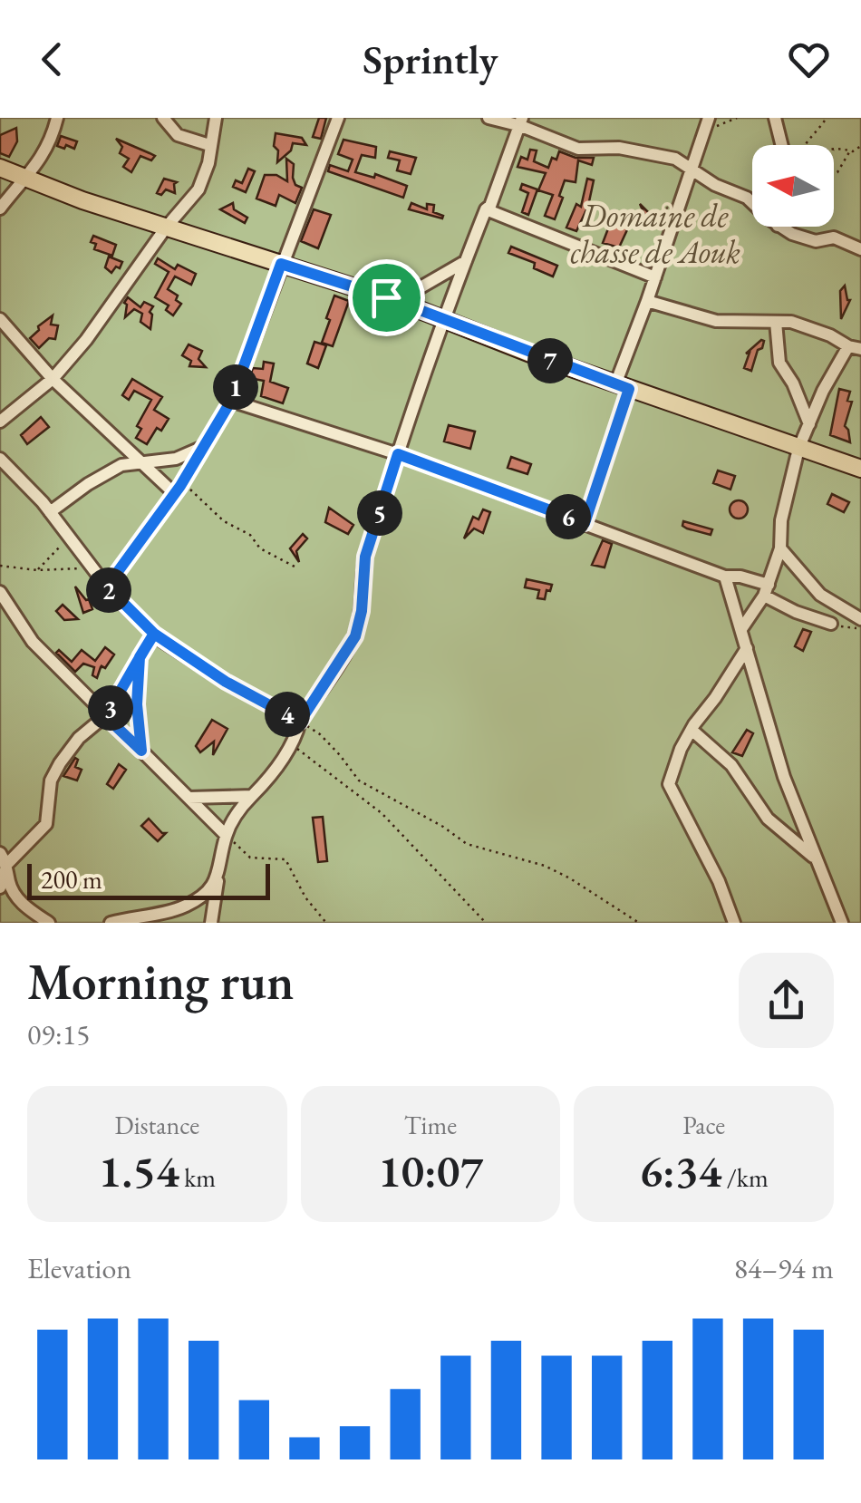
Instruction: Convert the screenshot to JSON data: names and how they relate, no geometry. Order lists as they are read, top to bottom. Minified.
{"parks":["Domaine de chasse de Aouk"],"scale_bar":"200 m","north":"left","page":{"header":"Sprintly","pins":["7","1","5","6","2","3","4"],"scale":"200 m","heading":["Morning run","09:15"],"stats":[["Distance","1.54 km"],["Time","10:07"],["Pace","6:34 /km"]],"chart":["Elevation","84–94 m"]}}
